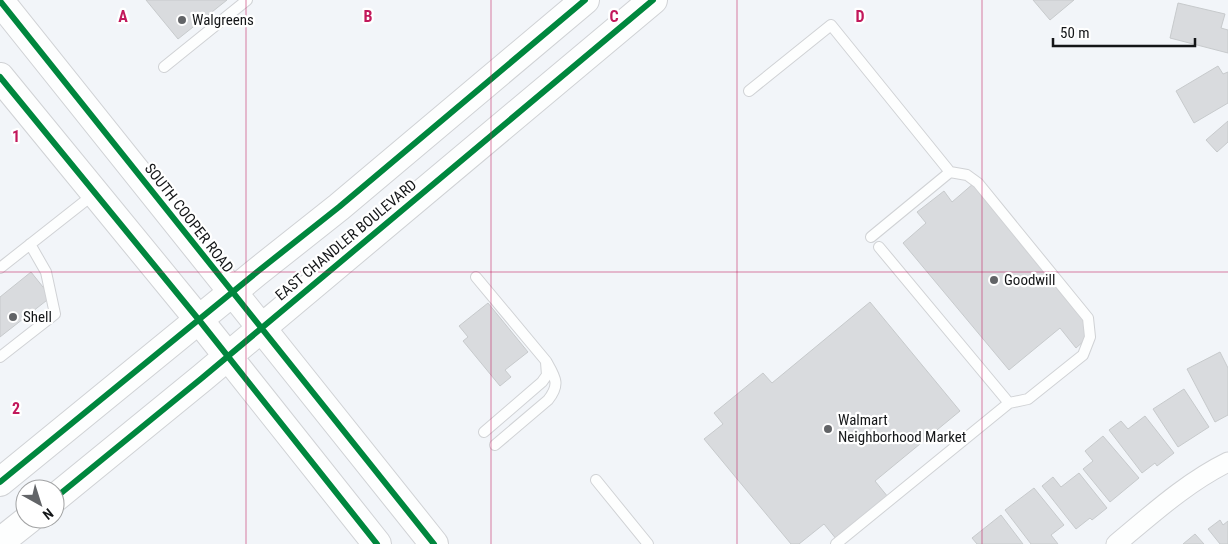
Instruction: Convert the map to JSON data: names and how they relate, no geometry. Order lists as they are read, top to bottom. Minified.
{"streets":{"main road":["SOUTH COOPER ROAD","EAST CHANDLER BOULEVARD"]},"crossings":[["SOUTH COOPER ROAD","EAST CHANDLER BOULEVARD"]],"places":["Walgreens","Goodwill","Shell","Walmart Neighborhood Market"],"scale_bar":"50 m","north":"bottom right","grid":{"columns":["A","B","C","D"],"rows":["1","2"]}}
